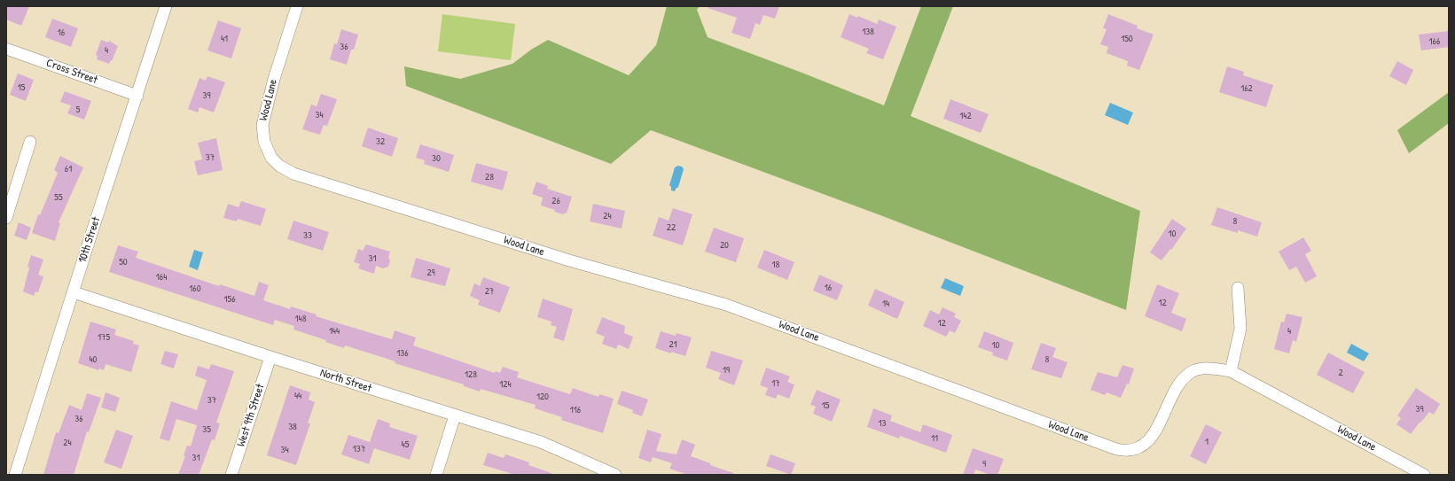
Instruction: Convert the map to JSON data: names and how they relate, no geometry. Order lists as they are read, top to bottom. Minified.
{"streets":{"street":["Cross Street","Wood Lane","10th Street","North Street","West 9th Street"]},"crossings":[["Cross Street","10th Street"],["10th Street","North Street"],["North Street","West 9th Street"]],"house_numbers":["138","16","41","150","166","36","4","15","162","39","5","34","142","32","37","30","61","28","55","26","24","8","22","10","33","20","31","50","18","29","164","16","160","27","156","12","14","148","12","144","4","175","21","10","136","40","8","19","2","128","17","124","44","120","37","15","39","116","36","13","38","35","11","1","24","45","137","34","31","9"]}
